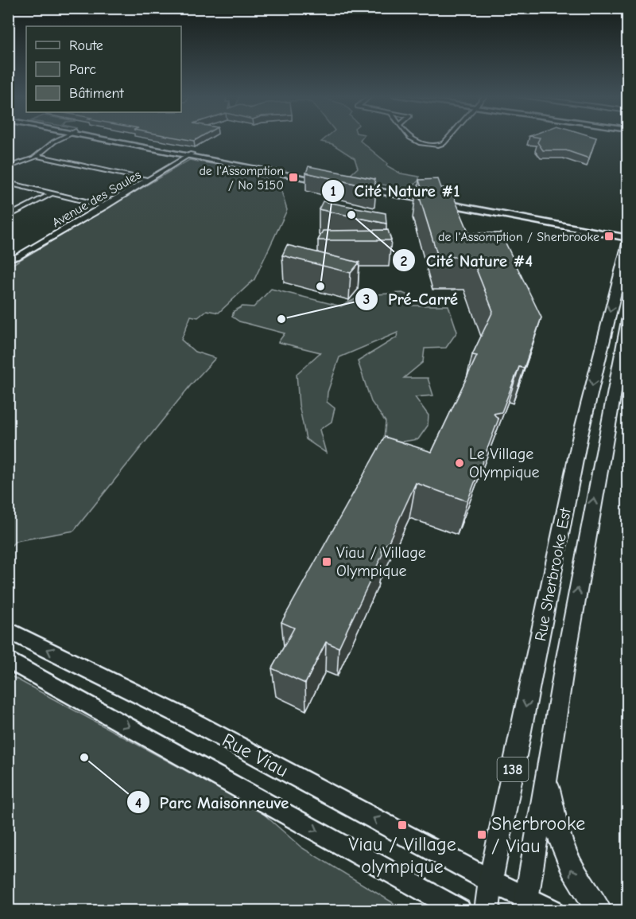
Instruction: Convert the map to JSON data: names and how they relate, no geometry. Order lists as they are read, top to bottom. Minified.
{"streets":{"main road":["Rue Sherbrooke Est","Rue Viau","138"],"street":["Avenue des Saules"]},"crossings":[["Rue Sherbrooke Est","Rue Viau"]],"places":{"transit":["de l'Assomption / No 5150","de l'Assomption / Sherbrooke","Viau / Village Olympique","Viau / Village olympique","Sherbrooke / Viau"],"other":["Cité Nature #4","Cité Nature #1","Pré-Carré","Le Village Olympique","Parc Maisonneuve"]},"legend":["Route","Parc","Bâtiment"]}
